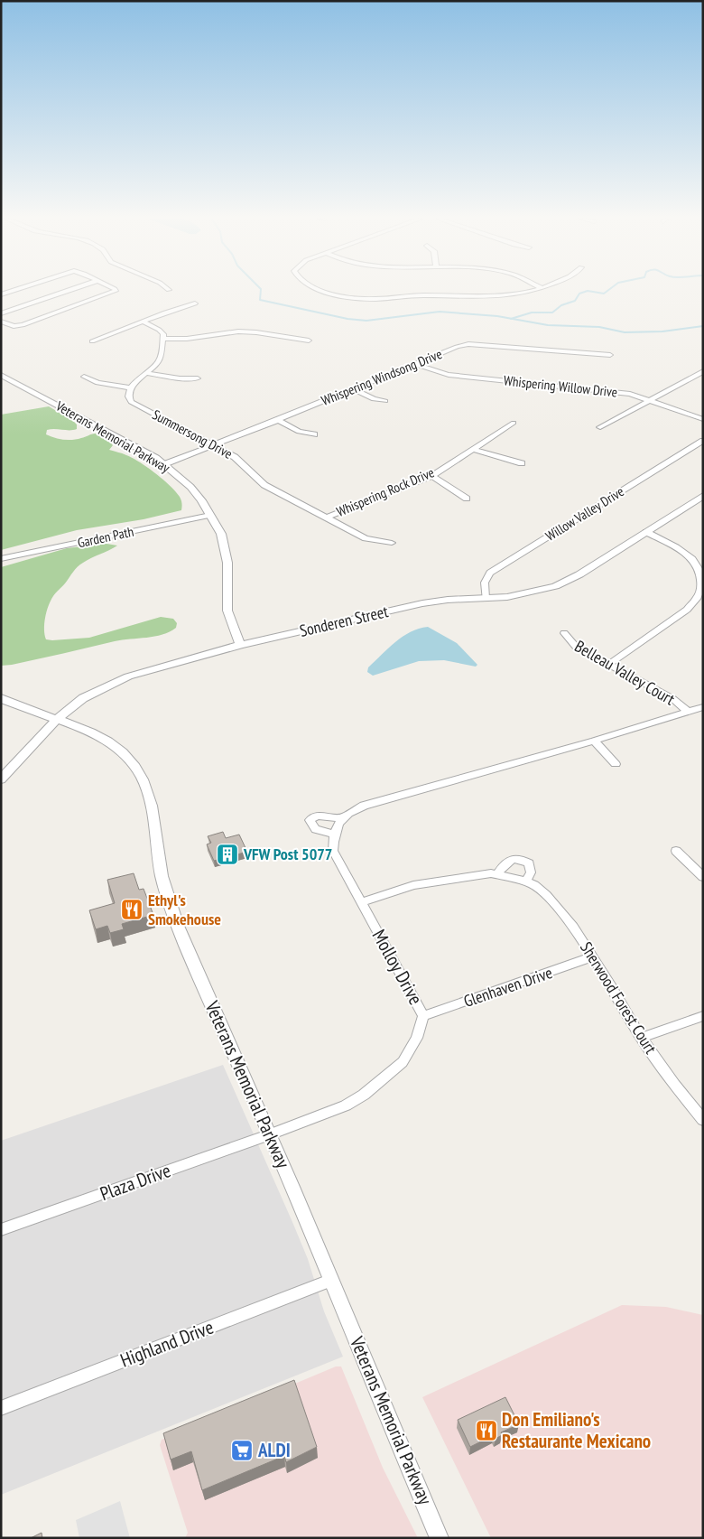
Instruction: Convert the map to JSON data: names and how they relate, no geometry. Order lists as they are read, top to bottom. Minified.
{"streets":{"street":["Whispering Windsong Drive","Whispering Willow Drive","Summersong Drive","Veterans Memorial Parkway","Whispering Rock Drive","Willow Valley Drive","Garden Path","Sonderen Street","Belleau Valley Court","Molloy Drive","Glenhaven Drive","Sherwood Forest Court","Plaza Drive","Highland Drive"]},"crossings":[["Whispering Windsong Drive","Whispering Willow Drive"],["Whispering Windsong Drive","Summersong Drive"],["Whispering Windsong Drive","Veterans Memorial Parkway"],["Summersong Drive","Whispering Rock Drive"],["Veterans Memorial Parkway","Garden Path"],["Veterans Memorial Parkway","Sonderen Street"],["Veterans Memorial Parkway","Molloy Drive"],["Veterans Memorial Parkway","Plaza Drive"],["Veterans Memorial Parkway","Highland Drive"],["Willow Valley Drive","Sonderen Street"],["Molloy Drive","Glenhaven Drive"],["Molloy Drive","Sherwood Forest Court"],["Molloy Drive","Plaza Drive"],["Glenhaven Drive","Sherwood Forest Court"]],"places":{"building":["VFW Post 5077"],"restaurant":["Ethyl's Smokehouse","Don Emiliano's Restaurante Mexicano"],"supermarket":["ALDI"]}}
